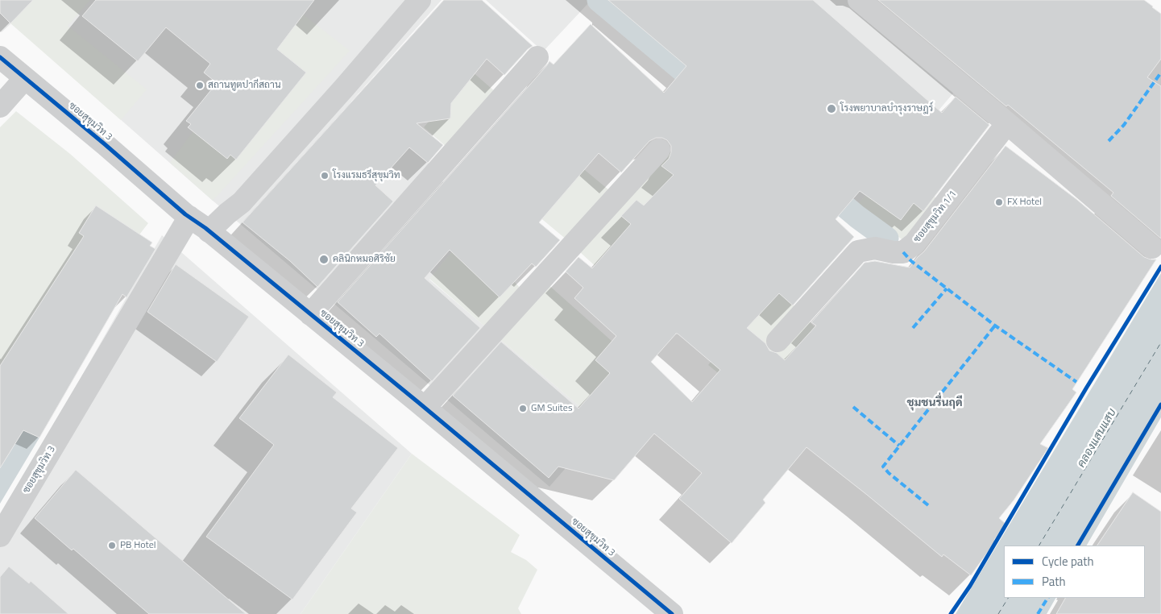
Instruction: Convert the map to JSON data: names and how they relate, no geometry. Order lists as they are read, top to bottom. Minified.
{"streets":{"street":["ซอยสุขุมวิท 3","ซอยสุขุมวิท 1/1"]},"districts":["ชุมชนรื่นฤดี"],"water":["คลองแสนแสบ"],"places":["สถานทูตปากีสถาน","โรงพยาบาลบำรุงราษฎร์","โรงแรมธรีสุขุมวิท","FX Hotel","คลินิกหมอศิริชัย","GM Suites","PB Hotel"],"legend":["Cycle path","Path"]}
